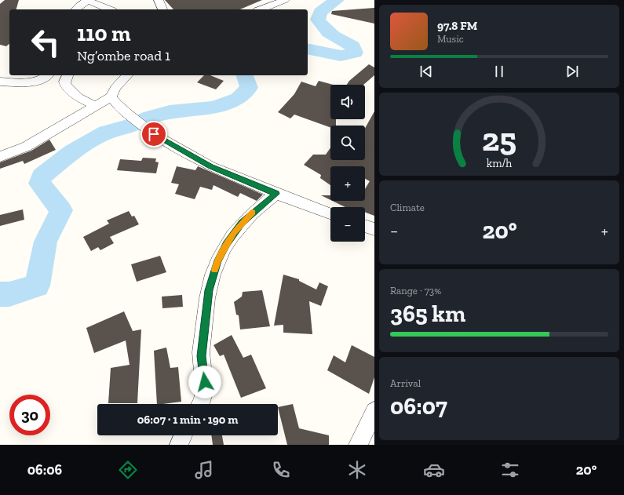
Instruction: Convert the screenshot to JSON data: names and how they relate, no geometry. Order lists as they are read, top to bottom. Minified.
{"page":{"turn":["110 m","Ng’ombe road 1"],"song":["97.8 FM","Music"],"map_buttons":["+","−"],"tile":["Climate",["Range · 73%","365 km"],["Arrival","06:07"]],"heat":["−","20°","+"],"limit":"30","trip":"06:07 · 1 min · 190 m","tabs":["06:06","20°"],"gauge":["25","km/h"]}}
